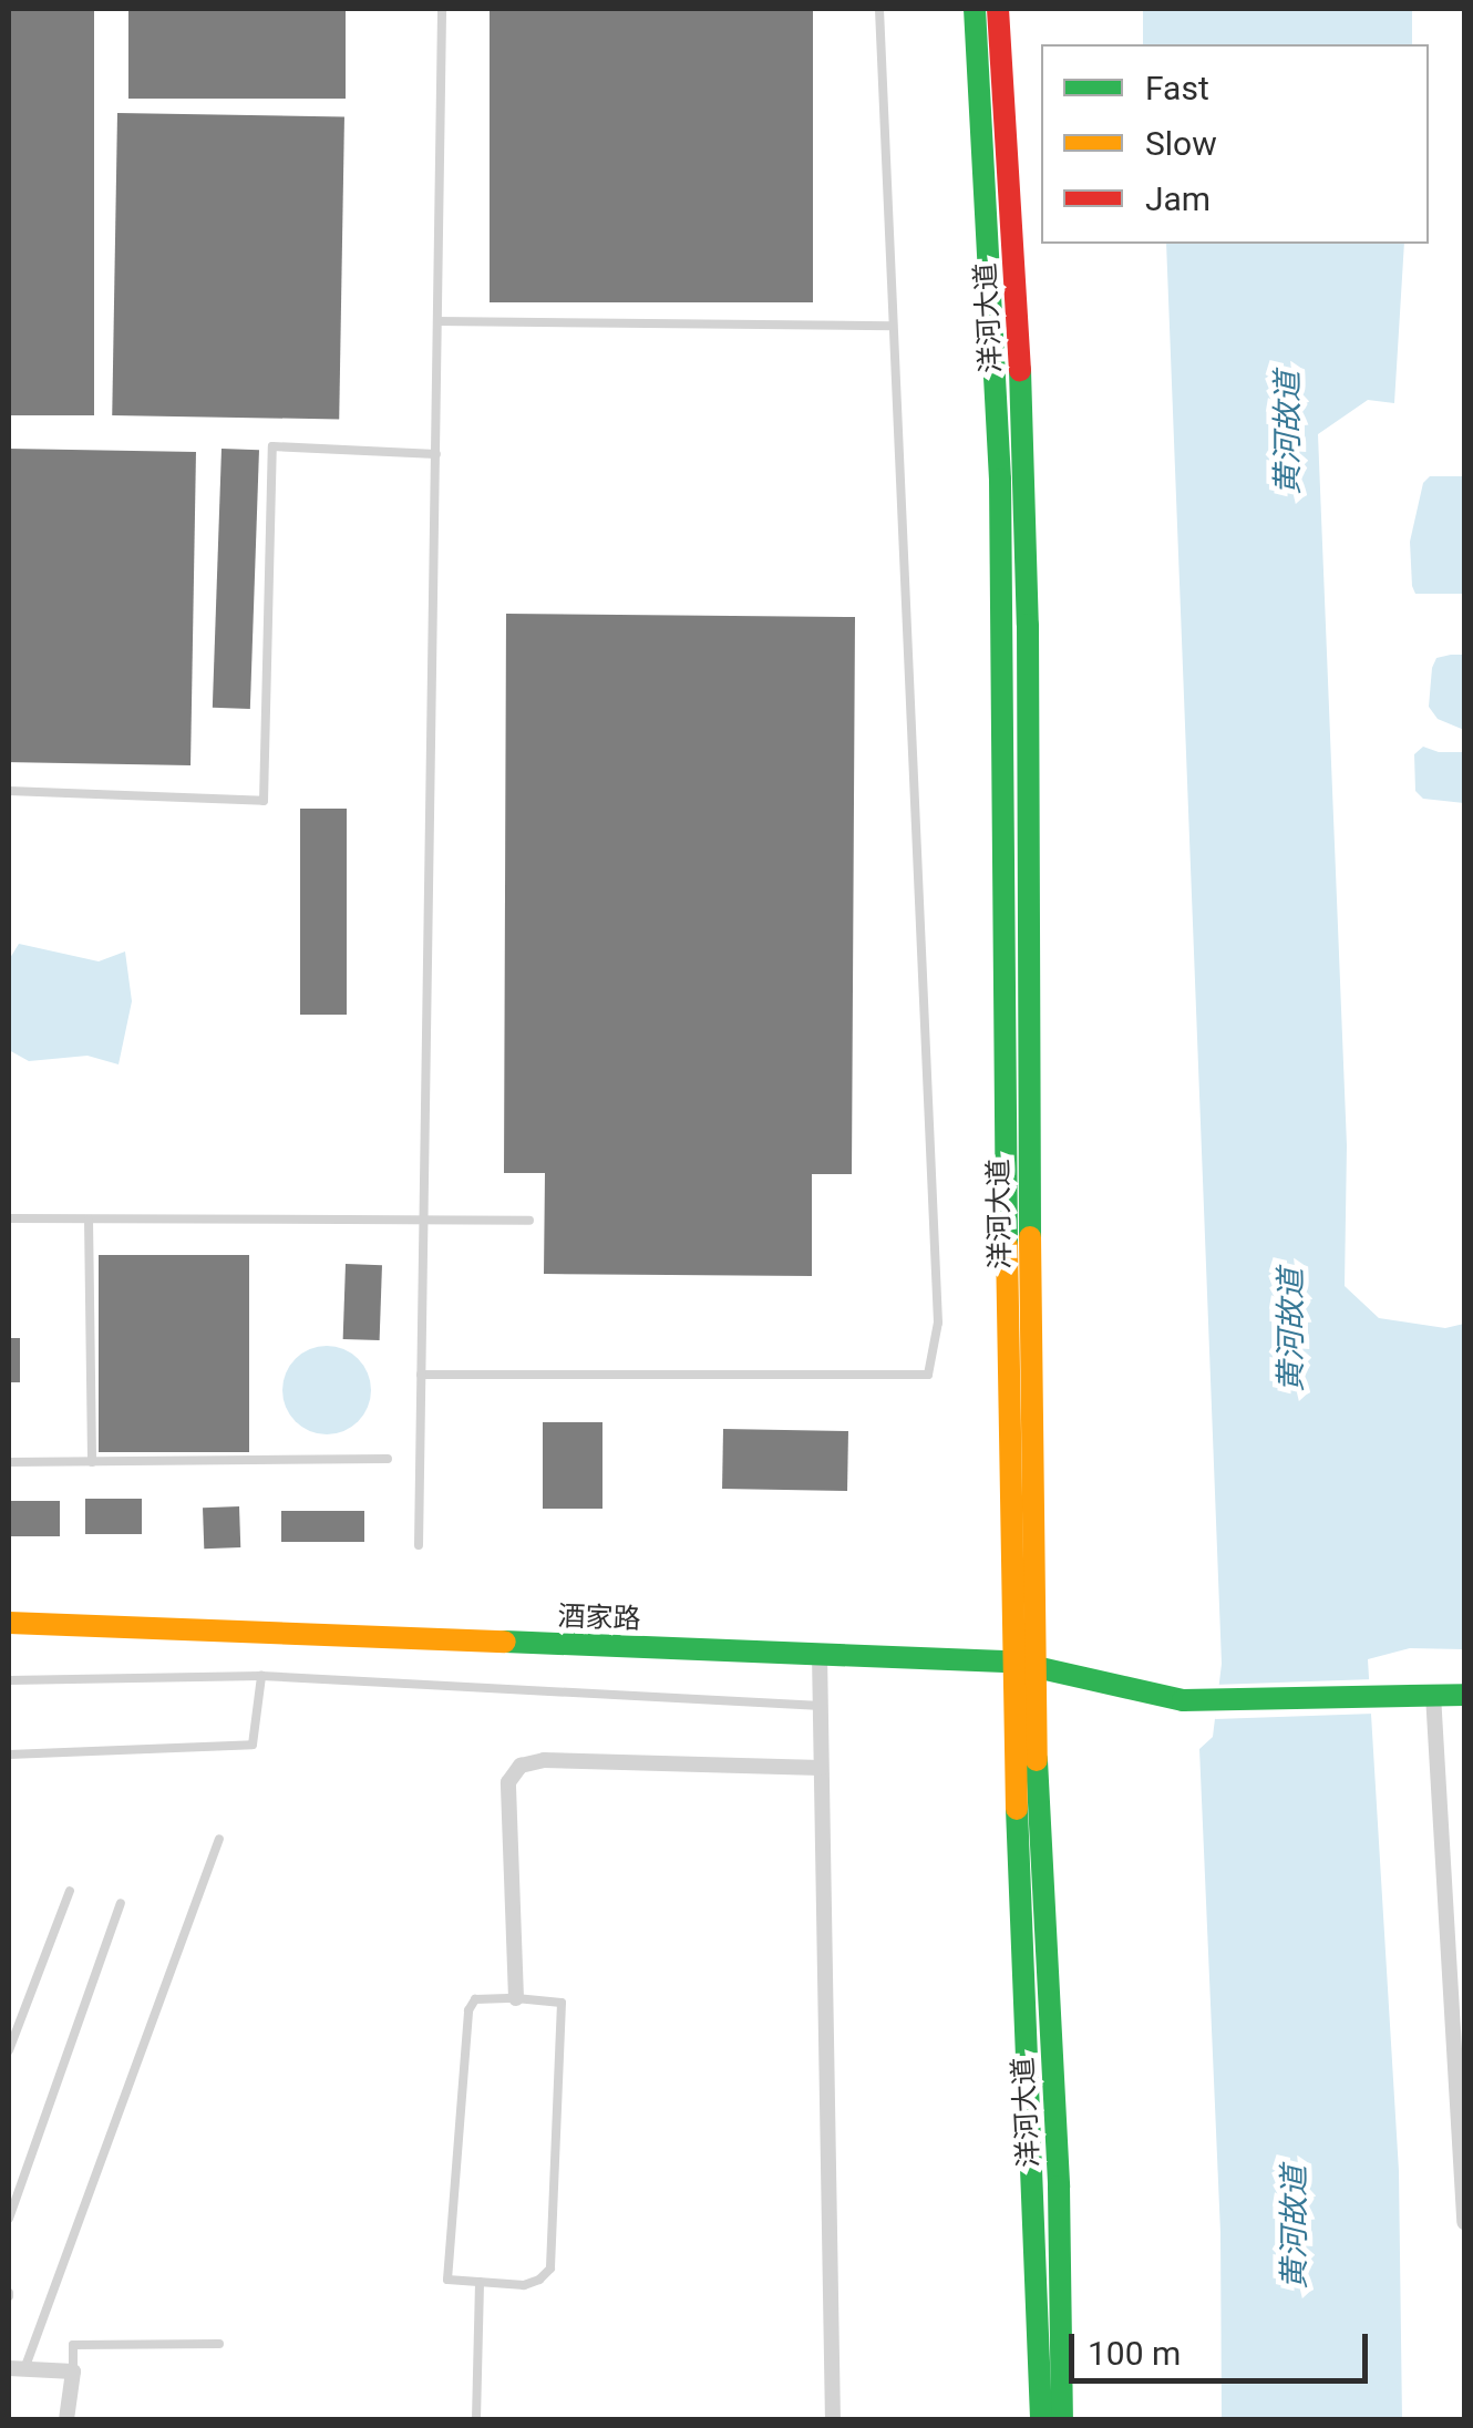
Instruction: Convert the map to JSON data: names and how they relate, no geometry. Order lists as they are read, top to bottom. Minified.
{"streets":{"main road":["洋河大道","酒家路"]},"crossings":[["洋河大道","酒家路"]],"water":["黄河故道"],"legend":["Fast","Slow","Jam"],"scale_bar":"100 m"}
